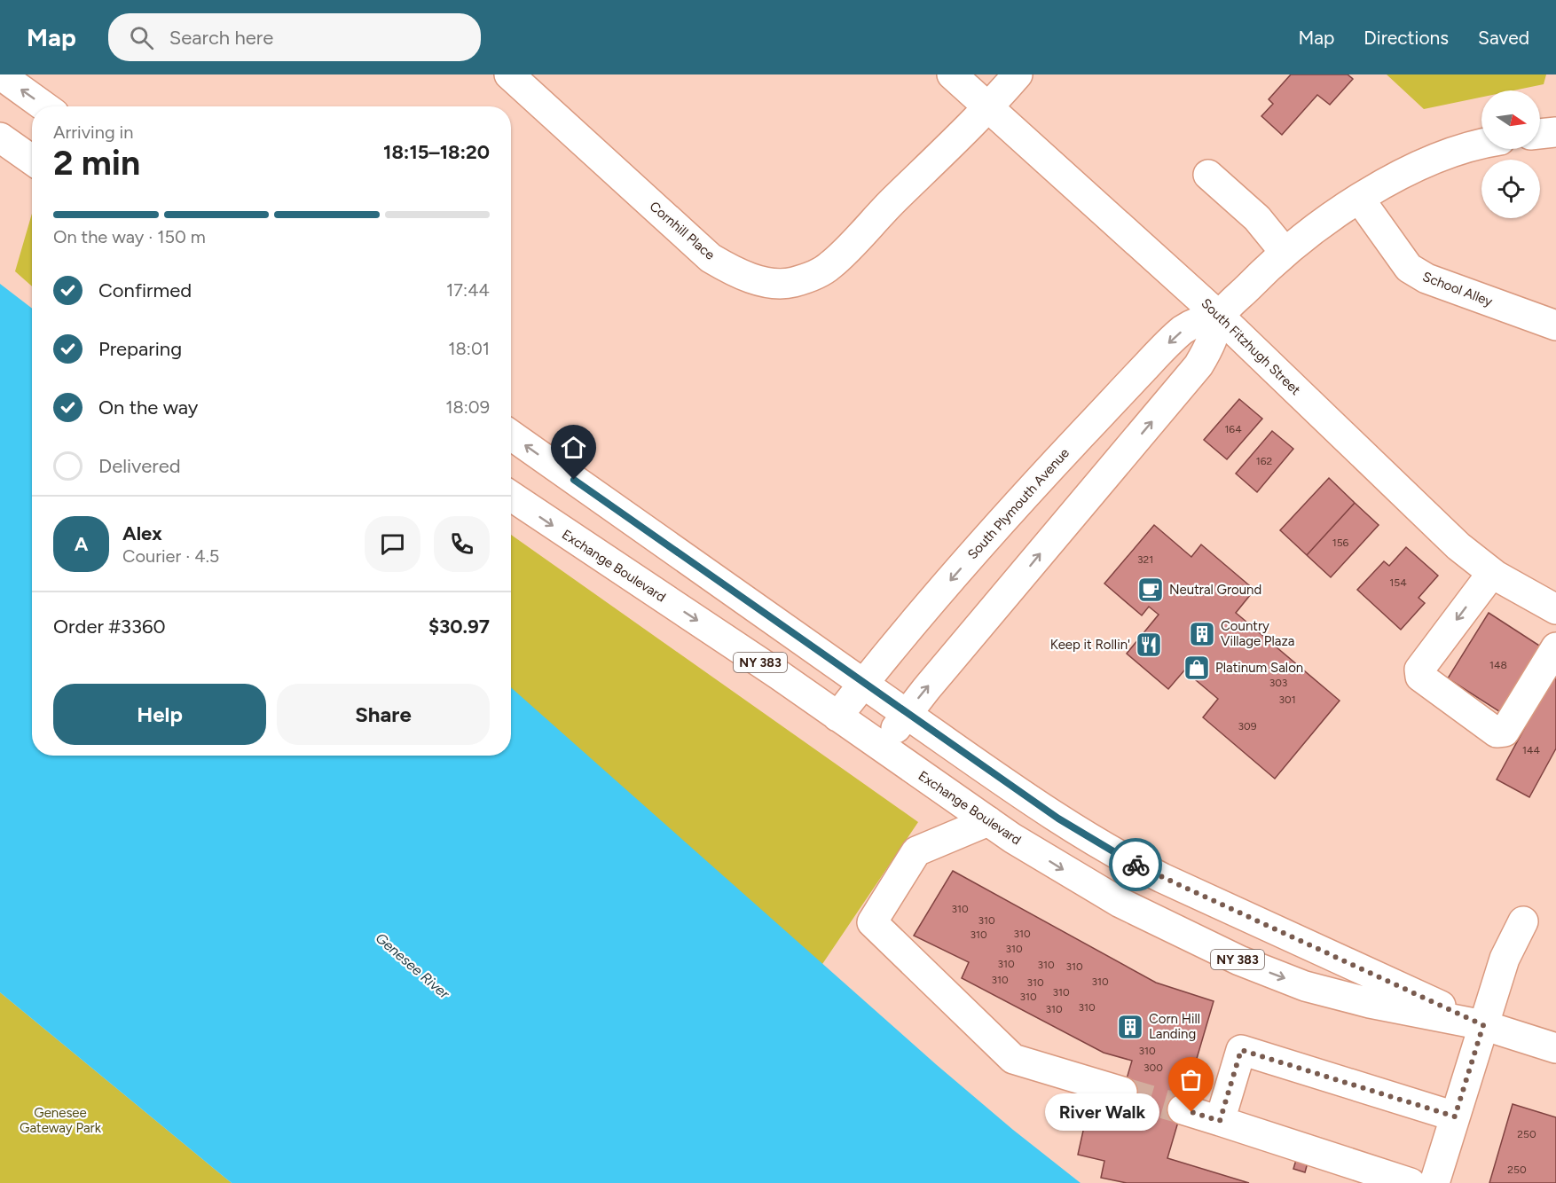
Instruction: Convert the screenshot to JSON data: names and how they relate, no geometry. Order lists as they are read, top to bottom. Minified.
{"streets":{"main road":["Cornhill Place","School Alley","South Fitzhugh Street","South Plymouth Avenue","Exchange Boulevard","NY 383"]},"crossings":[["Cornhill Place","South Fitzhugh Street"],["South Fitzhugh Street","South Plymouth Avenue"],["South Plymouth Avenue","Exchange Boulevard"]],"water":["Genesee River"],"parks":["Genesee Gateway Park"],"places":{"cafe":["Neutral Ground"],"building":["Country Village Plaza","Corn Hill Landing"],"restaurant":["Keep it Rollin'"],"shop":["Platinum Salon"],"other":["River Walk"]},"house_numbers":["164","162","156","321","154","148","303","301","309","144","310","310","310","310","310","310","310","310","310","310","310","310","310","310","310","310","300","250","250"],"north":"right","page":{"header":"Map","search":"Search here","nav":["Map","Directions","Saved"],"heading":["2 min","Arriving in","18:15–18:20"],"panel":["Alex","Courier · 4.5","Order #3360","$30.97"],"bar":"On the way · 150 m","list":[["Confirmed","17:44"],["Preparing","18:01"],["On the way","18:09"],"Delivered"],"round":"A","buttons":["Help","Share"],"bubble":"River Walk"}}
